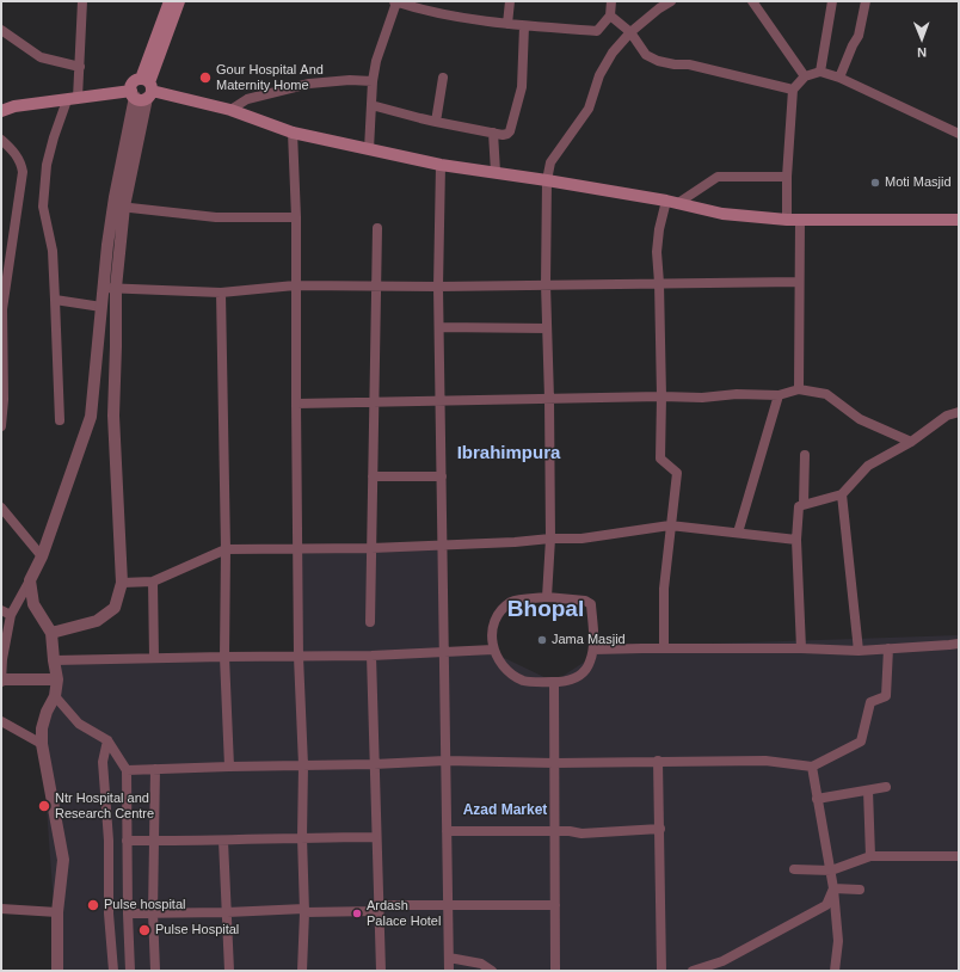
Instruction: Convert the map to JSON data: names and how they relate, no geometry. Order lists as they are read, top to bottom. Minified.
{"districts":["Ibrahimpura","Bhopal","Azad Market"],"places":["Gour Hospital And Maternity Home","Moti Masjid","Jama Masjid","Ntr Hospital and Research Centre","Pulse hospital","Ardash Palace Hotel","Pulse Hospital"],"north":"bottom"}
